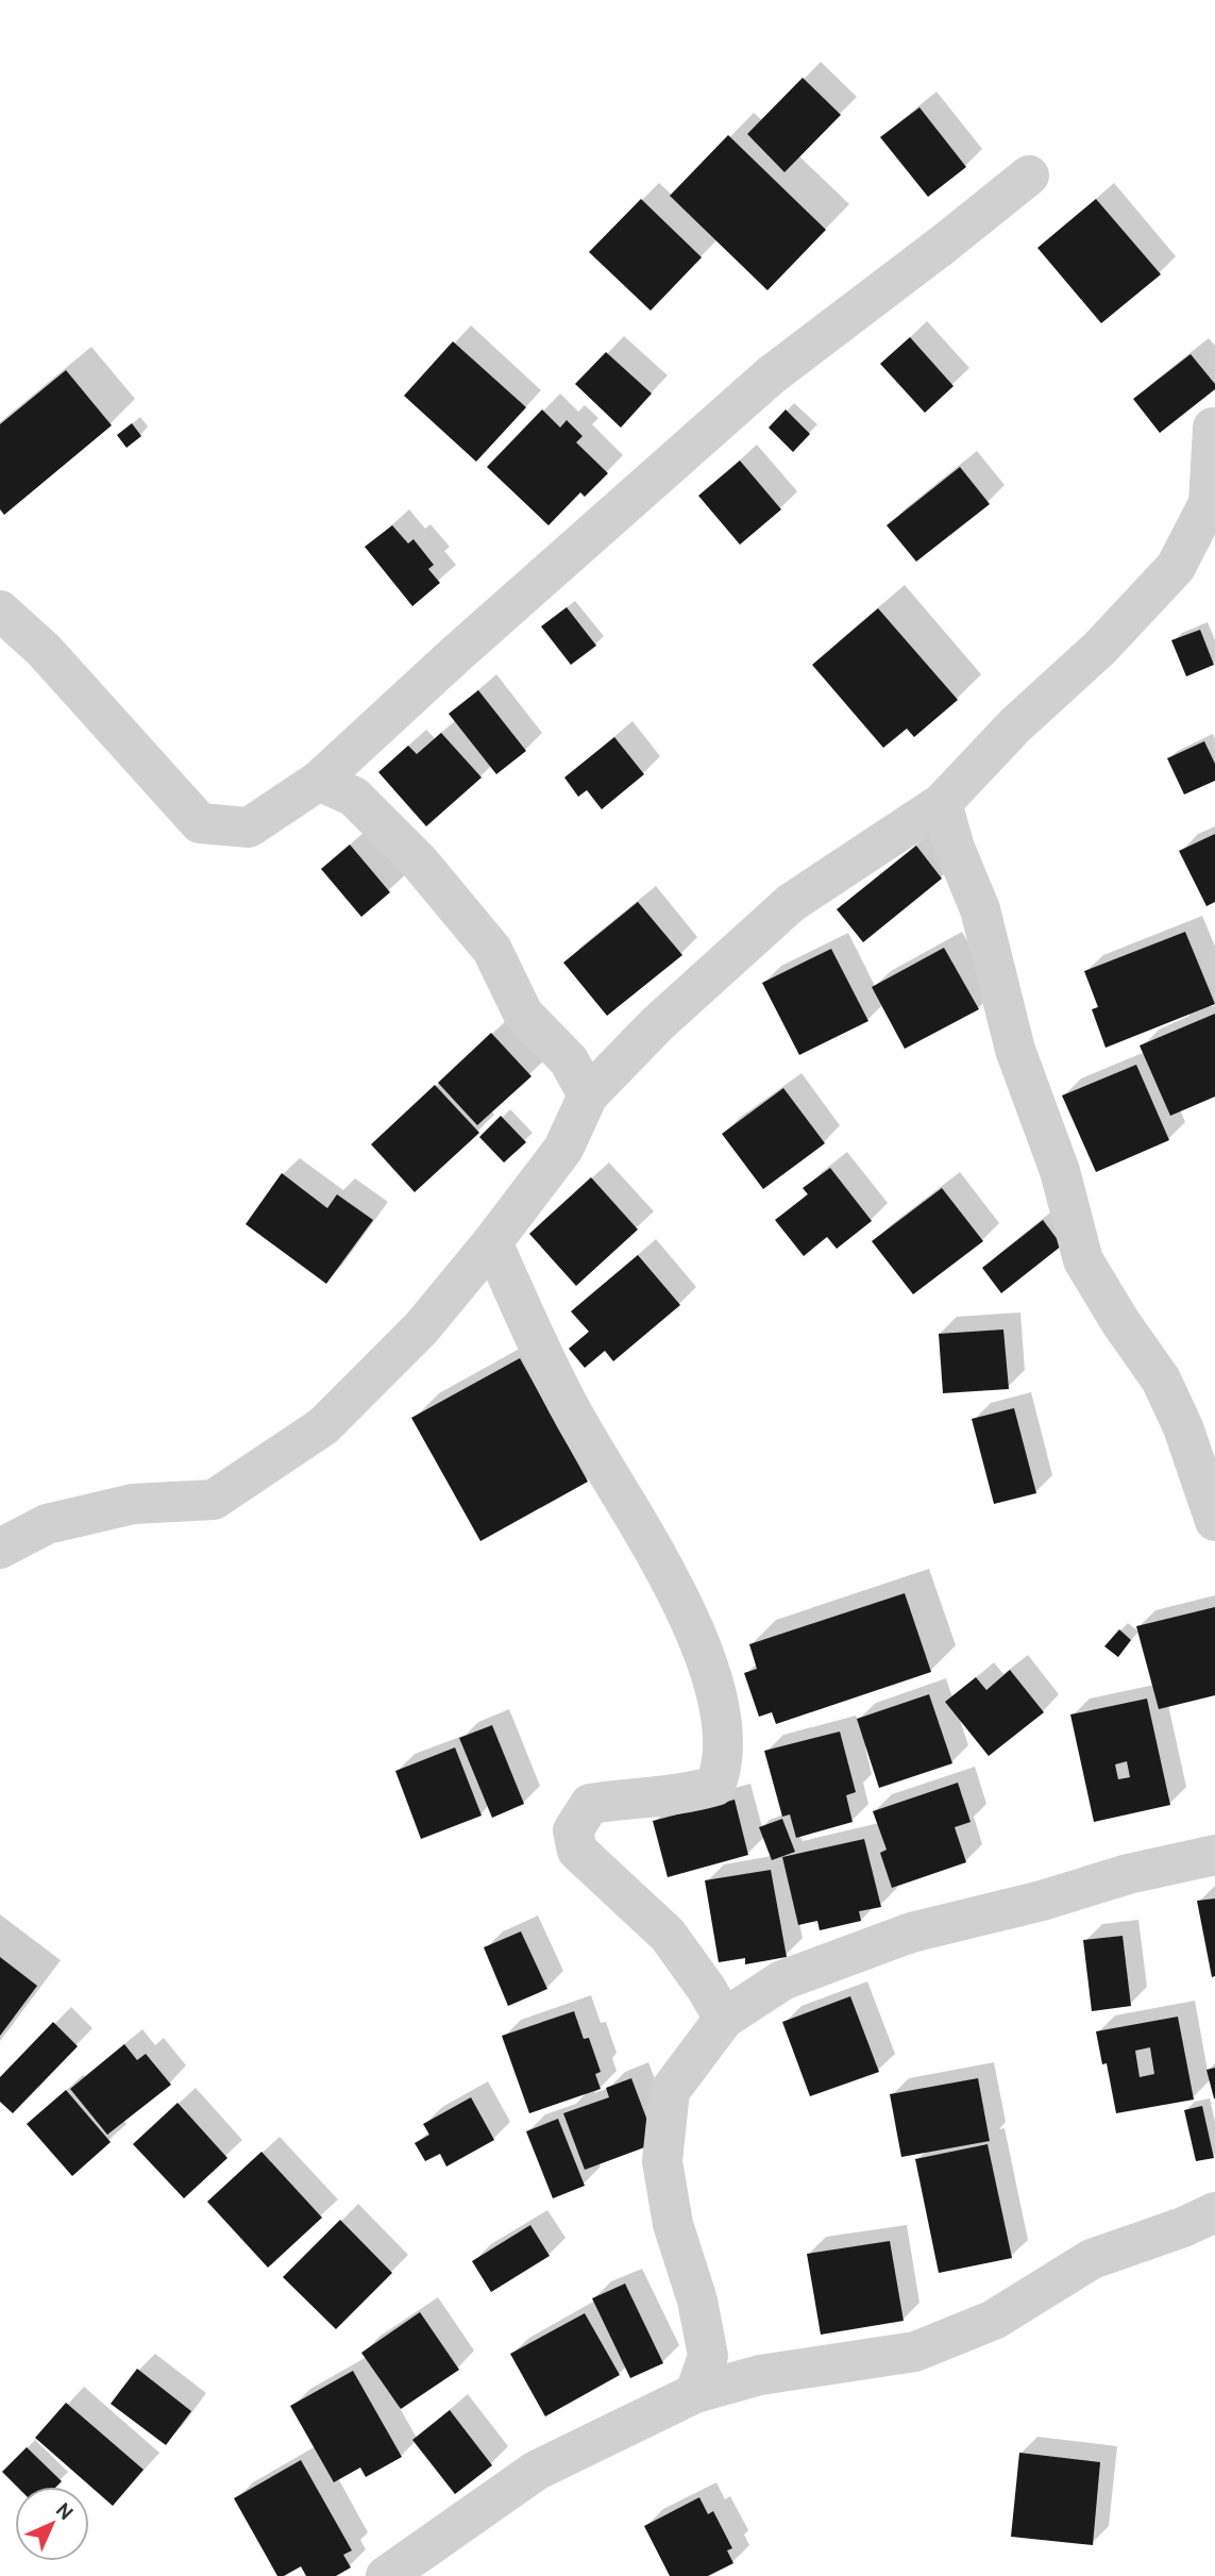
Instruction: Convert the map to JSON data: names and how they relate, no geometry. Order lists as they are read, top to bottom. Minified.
{"north":"top right"}
